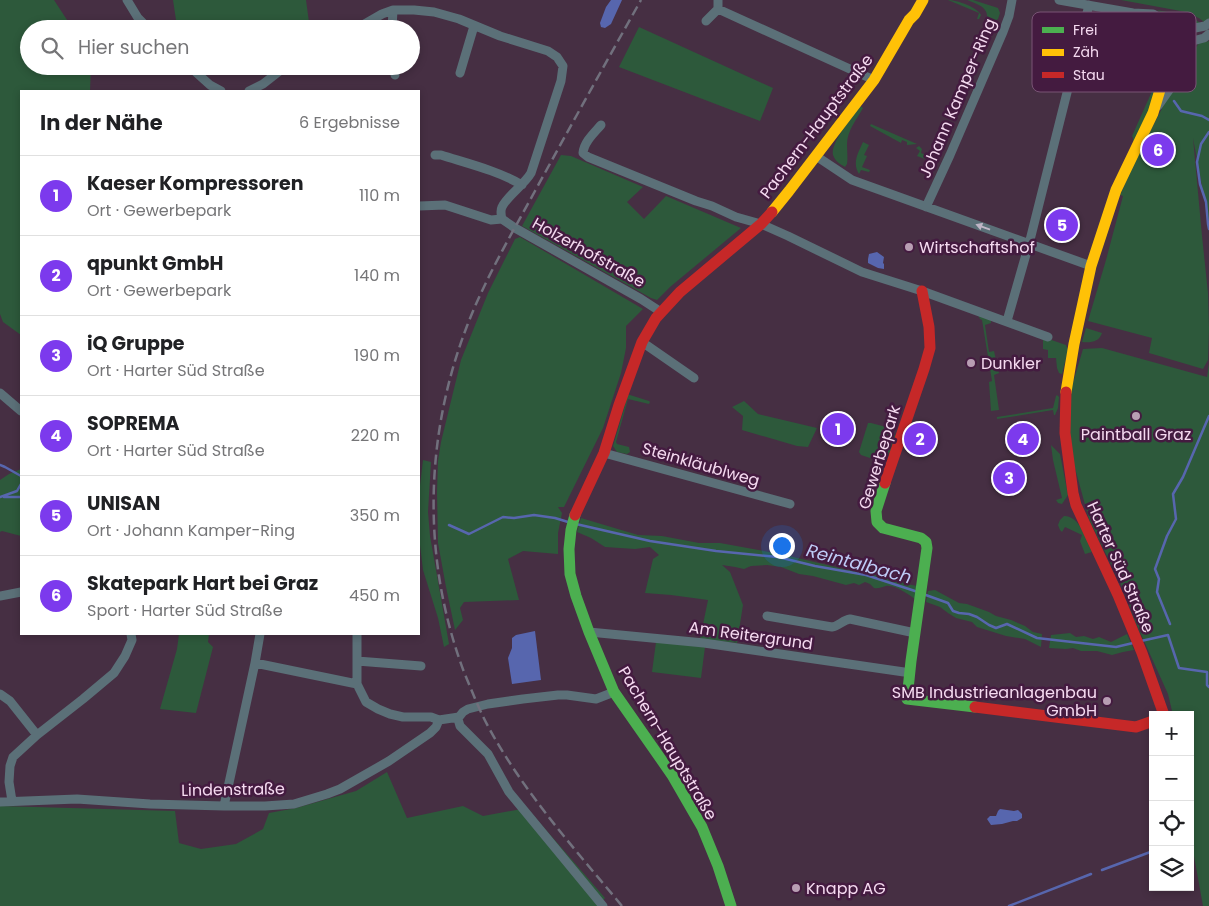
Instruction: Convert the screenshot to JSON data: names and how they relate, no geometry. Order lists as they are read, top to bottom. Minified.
{"streets":{"street":["Johann Kamper-Ring","Pachern-Hauptstraße","Holzerhofstraße","Gewerbepark","Steinkläublweg","Harter Süd Straße","Am Reitergrund","Lindenstraße"]},"crossings":[["Pachern-Hauptstraße","Holzerhofstraße"],["Pachern-Hauptstraße","Steinkläublweg"],["Pachern-Hauptstraße","Am Reitergrund"],["Gewerbepark","Am Reitergrund"]],"water":["Reintalbach"],"places":["Wirtschaftshof","Dunkler","Paintball Graz","SMB Industrieanlagenbau GmbH","Knapp AG"],"legend":["Frei","Zäh","Stau"],"page":{"search":"Hier suchen","heading":["In der Nähe","6 Ergebnisse"],"pins":["6","5","1","2","4","3"],"list":[{"mark":"1","name":"Kaeser Kompressoren","note":"Ort · Gewerbepark","value":"110 m"},{"mark":"2","name":"qpunkt GmbH","note":"Ort · Gewerbepark","value":"140 m"},{"mark":"3","name":"iQ Gruppe","note":"Ort · Harter Süd Straße","value":"190 m"},{"mark":"4","name":"SOPREMA","note":"Ort · Harter Süd Straße","value":"220 m"},{"mark":"5","name":"UNISAN","note":"Ort · Johann Kamper-Ring","value":"350 m"},{"mark":"6","name":"Skatepark Hart bei Graz","note":"Sport · Harter Süd Straße","value":"450 m"}],"map_buttons":["+","−"]}}
